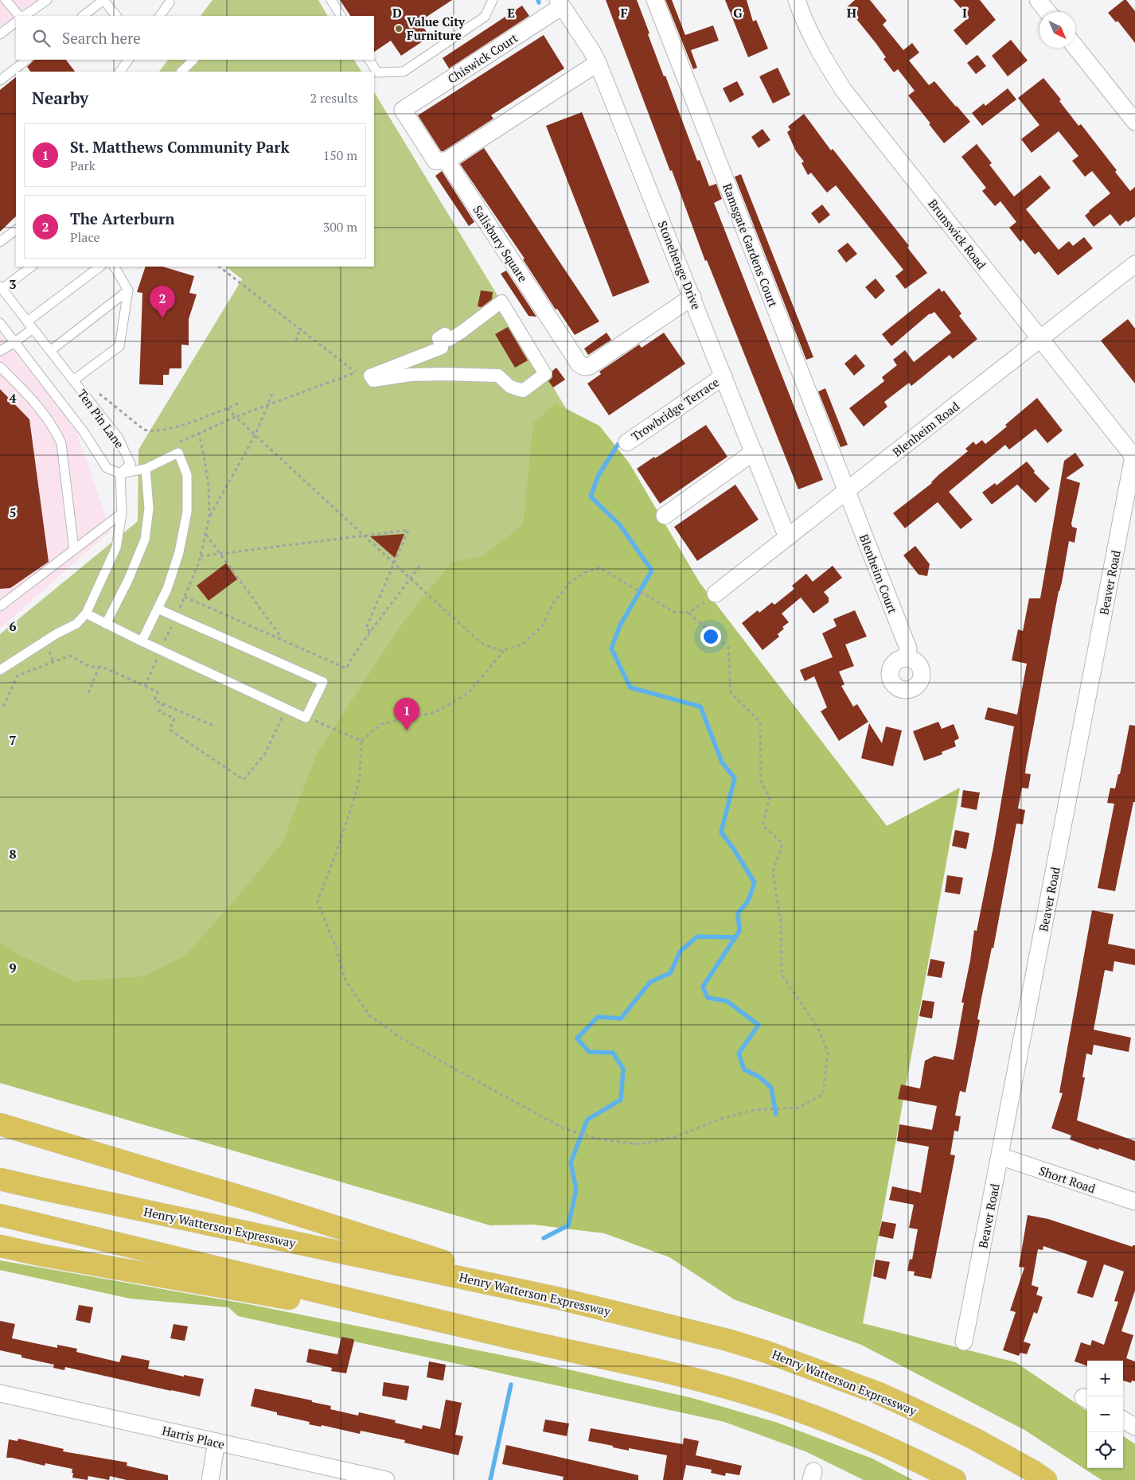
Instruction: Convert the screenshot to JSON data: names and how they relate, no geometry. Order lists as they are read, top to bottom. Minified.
{"streets":{"highway":["Henry Watterson Expressway"],"street":["Chiswick Court","Brunswick Road","Salisbury Square","Ramsgate Gardens Court","Stonehenge Drive","Trowbridge Terrace","Blenheim Road","Blenheim Court","Beaver Road","Short Road","Harris Place"],"lane":["Ten Pin Lane"]},"crossings":[["Chiswick Court","Salisbury Square"],["Chiswick Court","Stonehenge Drive"],["Brunswick Road","Blenheim Road"],["Brunswick Road","Beaver Road"],["Salisbury Square","Stonehenge Drive"],["Ramsgate Gardens Court","Blenheim Road"],["Ramsgate Gardens Court","Blenheim Court"],["Stonehenge Drive","Trowbridge Terrace"],["Stonehenge Drive","Blenheim Road"],["Blenheim Road","Blenheim Court"],["Beaver Road","Short Road"]],"places":["Value City Furniture"],"north":"bottom right","page":{"search":"Search here","heading":["Nearby","2 results"],"list":[{"mark":"1","name":"St. Matthews Community Park","note":"Park","value":"150 m"},{"mark":"2","name":"The Arterburn","note":"Place","value":"300 m"}],"pins":["2","1"],"map_buttons":["+","−"]},"grid":{"columns":["D","E","F","G","H","I"],"rows":["3","4","5","6","7","8","9"]}}
